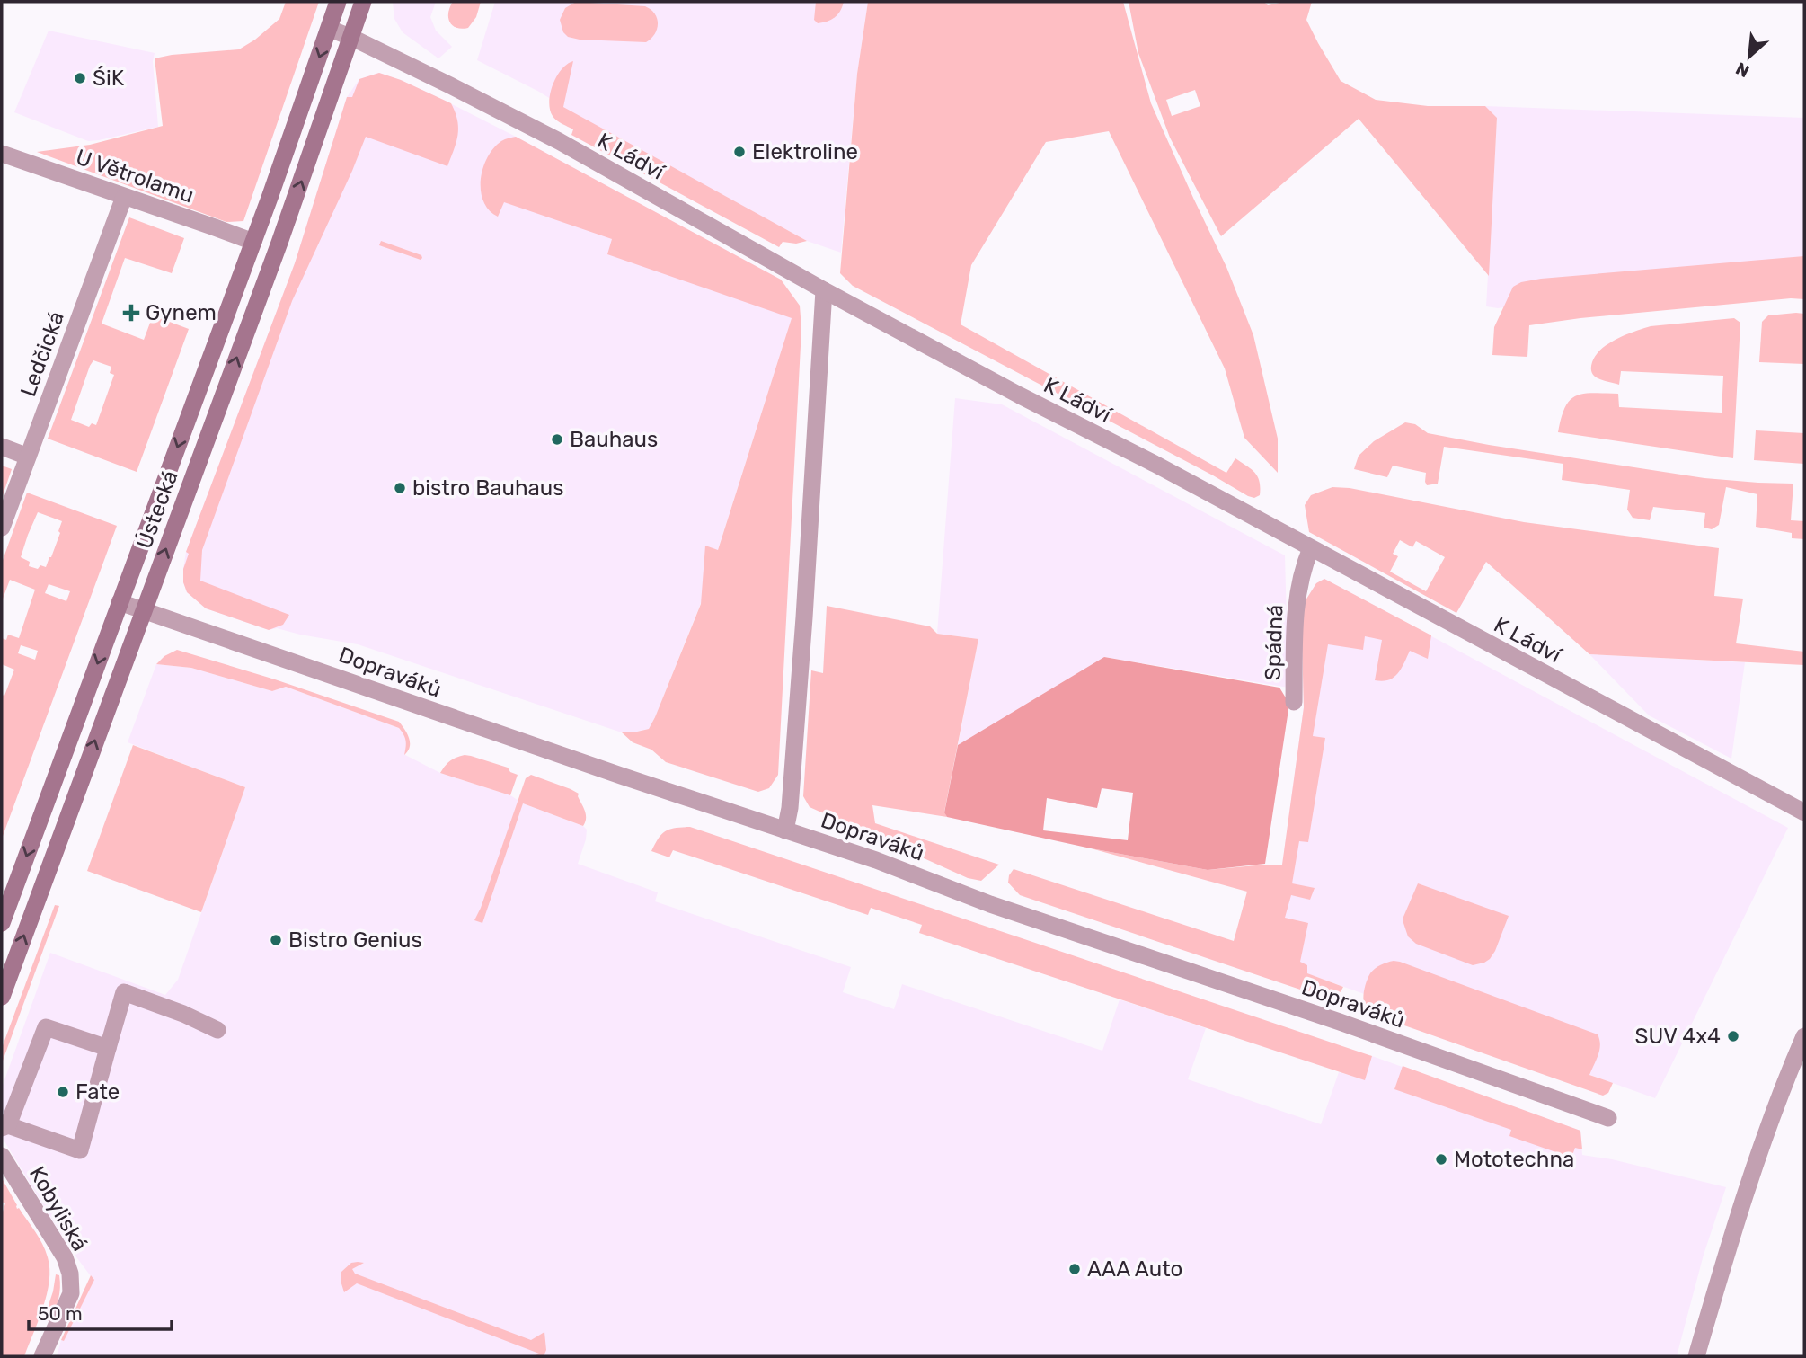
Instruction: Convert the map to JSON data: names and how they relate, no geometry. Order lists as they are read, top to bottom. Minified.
{"streets":{"main road":["Ústecká"],"street":["K Ládví","U Větrolamu","Ledčická","Spádná","Dopraváků","Kobyliská"]},"crossings":[["K Ládví","Ústecká"],["K Ládví","Spádná"],["U Větrolamu","Ledčická"],["U Větrolamu","Ústecká"],["Ústecká","Dopraváků"]],"places":{"other":["ŚiK","Elektroline","Bauhaus","bistro Bauhaus","Bistro Genius","SUV 4x4","Fate","Mototechna","AAA Auto"],"health":["Gynem"]},"scale_bar":"50 m","north":"bottom left"}
